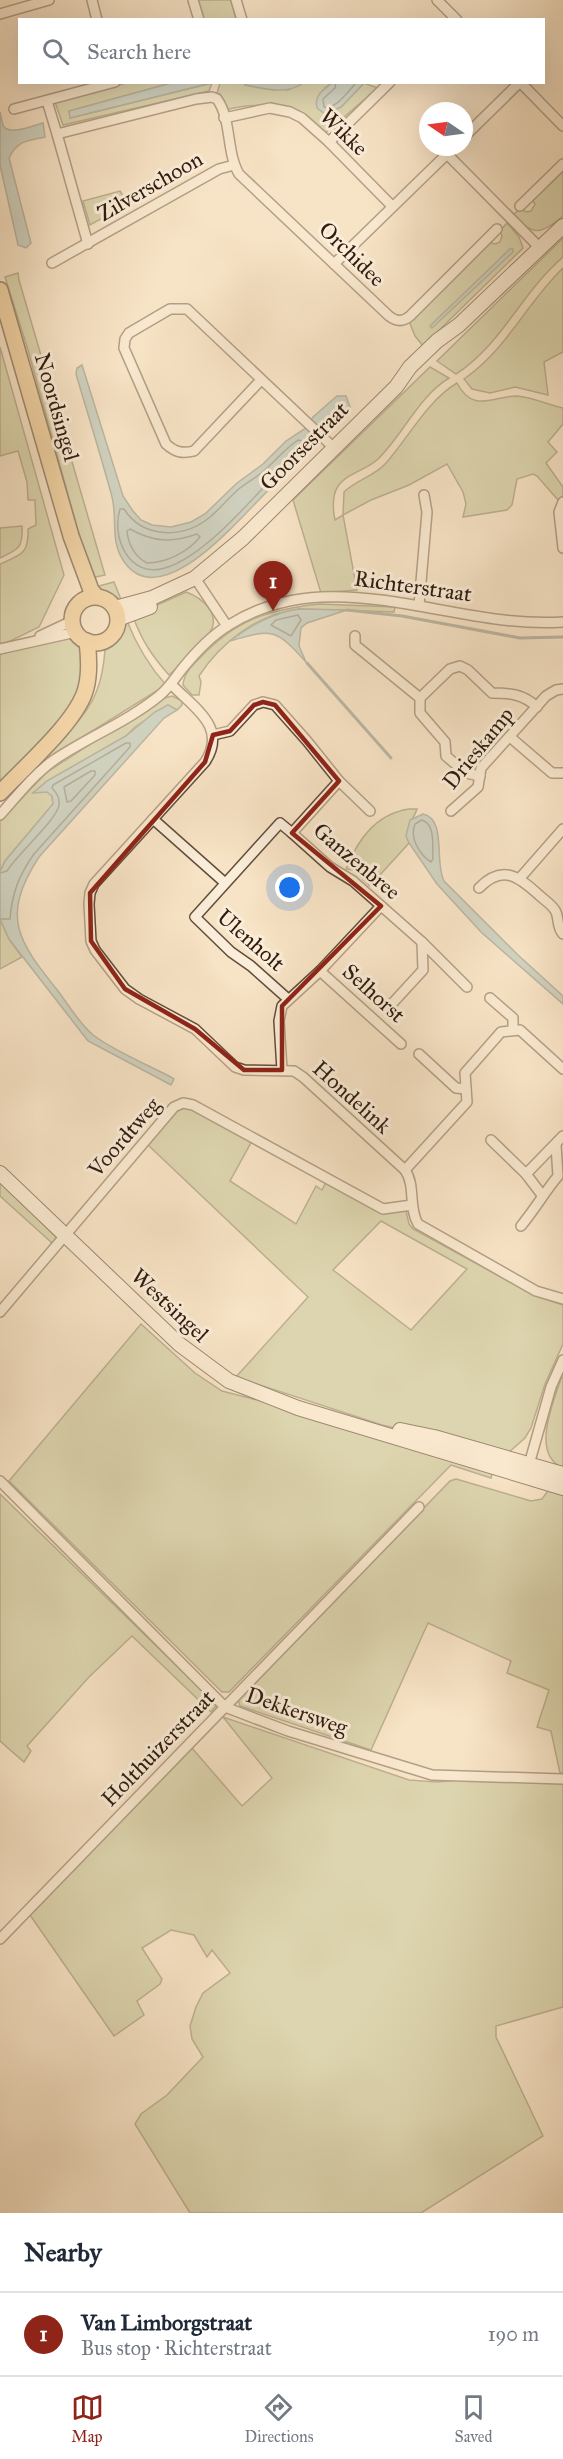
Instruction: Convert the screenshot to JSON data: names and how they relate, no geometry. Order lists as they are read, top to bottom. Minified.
{"streets":{"main road":["Noordsingel","Goorsestraat","Westsingel"],"street":["Wikke","Zilverschoon","Orchidee","Richterstraat","Drieskamp","Ganzenbree","Ulenholt","Selhorst","Hondelink","Voordtweg","Dekkersweg","Holthuizerstraat"]},"crossings":[["Wikke","Orchidee"],["Zilverschoon","Orchidee"],["Noordsingel","Goorsestraat"],["Ganzenbree","Ulenholt"],["Ganzenbree","Selhorst"],["Ganzenbree","Hondelink"],["Ulenholt","Selhorst"],["Ulenholt","Hondelink"],["Voordtweg","Westsingel"],["Dekkersweg","Holthuizerstraat"]],"north":"left","page":{"search":"Search here","pins":"1","heading":"Nearby","list":[{"mark":"1","name":"Van Limborgstraat","note":"Bus stop · Richterstraat","value":"190 m"}],"nav":["Map","Directions","Saved"]}}
